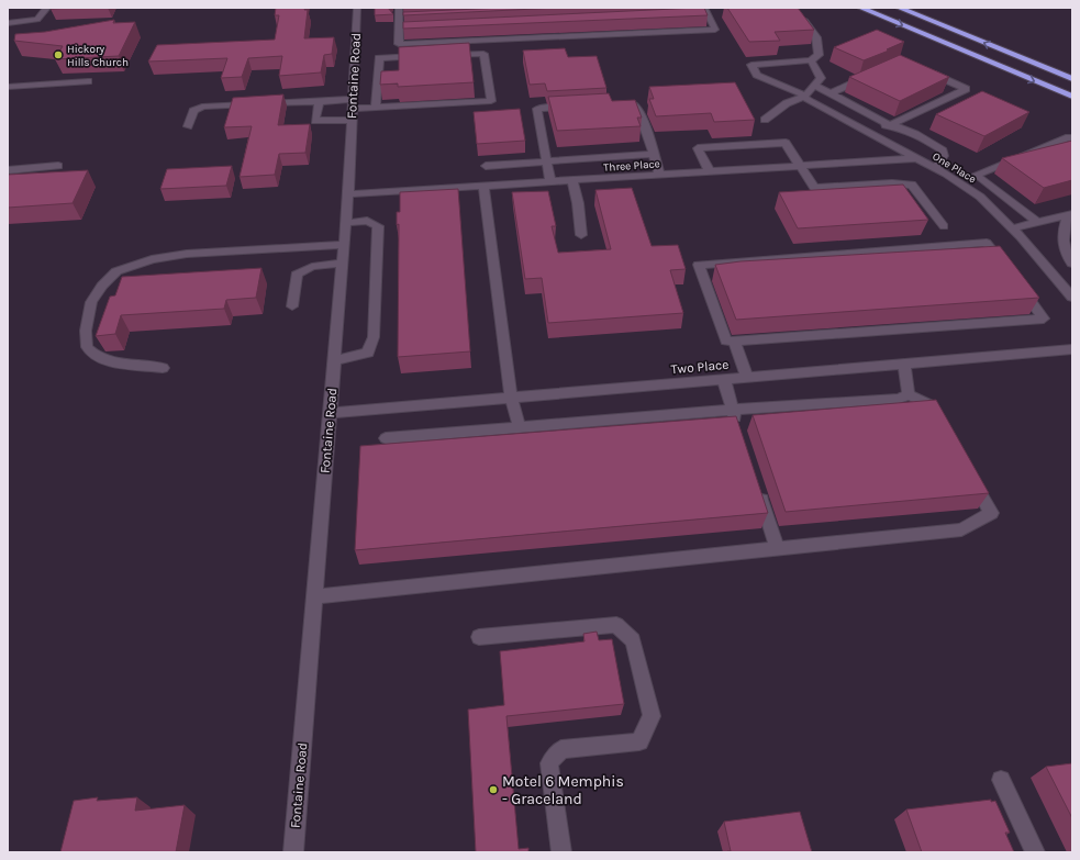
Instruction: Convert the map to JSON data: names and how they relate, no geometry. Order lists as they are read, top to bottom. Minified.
{"streets":{"street":["Fontaine Road","Three Place","One Place","Two Place"]},"crossings":[["Fontaine Road","Three Place"],["Fontaine Road","Two Place"],["Three Place","One Place"]],"places":["Hickory Hills Church","Motel 6 Memphis - Graceland"]}
